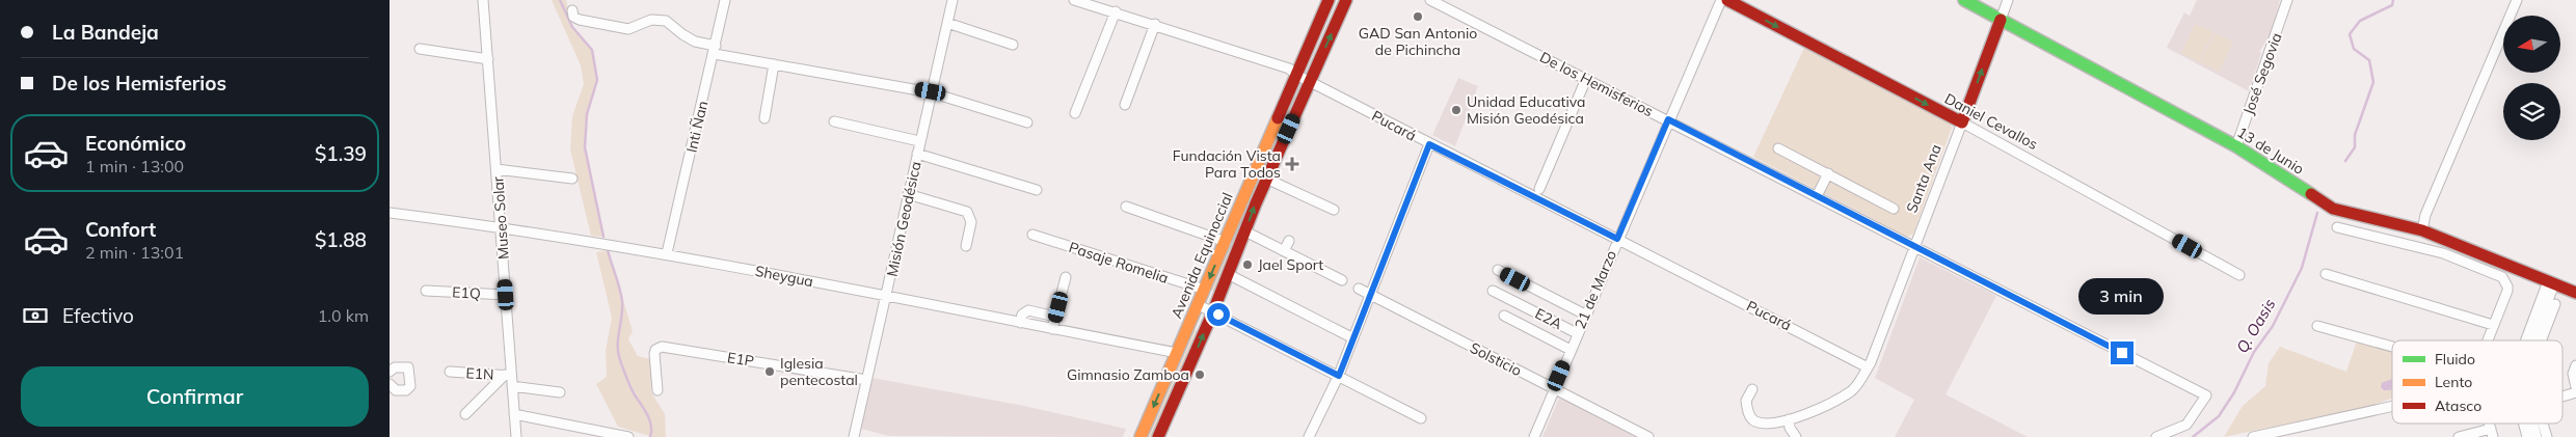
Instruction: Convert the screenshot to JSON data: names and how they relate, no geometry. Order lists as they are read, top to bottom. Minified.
{"streets":{"main road":["Daniel Cevallos","13 de Junio","Santa Ana","Avenida Equinoccial"],"street":["José Segovia","De los Hemisferios","Pucará","Inti Ñan","Museo Solar","Misión Geodésica","Pasaje Romelia","Sheygua","21 de Marzo","E1Q","E2A","E1P","Solsticio","E1N"]},"crossings":[["José Segovia","13 de Junio"],["De los Hemisferios","Santa Ana"],["De los Hemisferios","21 de Marzo"],["Daniel Cevallos","Santa Ana"],["Pucará","Santa Ana"],["Pucará","Avenida Equinoccial"],["Pucará","21 de Marzo"],["Inti Ñan","Sheygua"],["13 de Junio","Santa Ana"],["Museo Solar","Sheygua"],["Museo Solar","E1Q"],["Museo Solar","E1N"],["Misión Geodésica","Sheygua"],["Misión Geodésica","E1P"],["Avenida Equinoccial","Pasaje Romelia"],["Avenida Equinoccial","Sheygua"],["21 de Marzo","E2A"],["21 de Marzo","Solsticio"]],"one_way":["Daniel Cevallos"],"water":["Q. Oasis"],"places":{"other":["GAD San Antonio de Pichincha","Unidad Educativa Misión Geodésica","Jael Sport","Iglesia pentecostal","Gimnasio Zamboa"],"health":["Fundación Vista Para Todos"]},"legend":["Fluido","Lento","Atasco"],"north":"left","page":{"banner":["La Bandeja","De los Hemisferios"],"list":[{"name":"Económico","note":"1 min · 13:00","value":"$1.39"},{"name":"Confort","note":"2 min · 13:01","value":"$1.88"}],"bubble":"3 min","pay":["Efectivo","1.0 km"],"buttons":"Confirmar"}}
